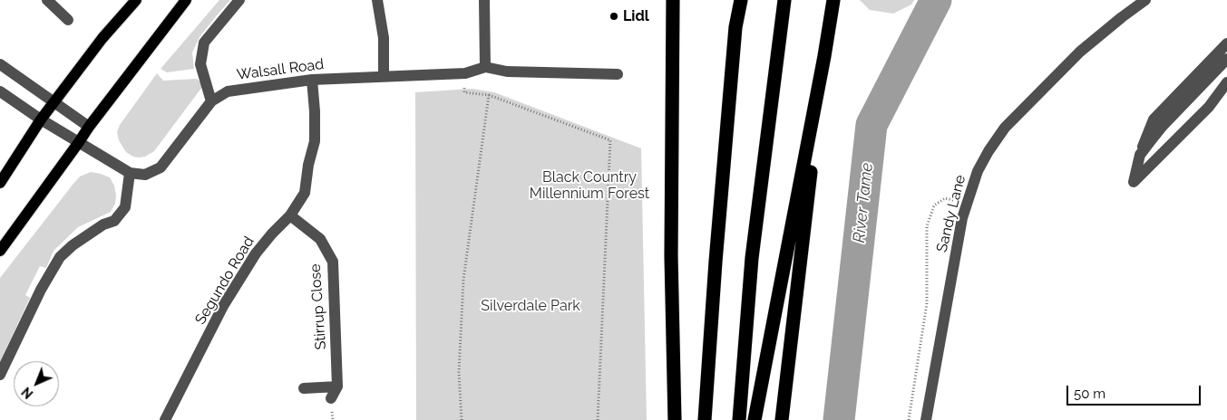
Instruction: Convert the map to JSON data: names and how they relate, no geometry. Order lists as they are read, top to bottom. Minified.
{"streets":{"street":["Walsall Road","Sandy Lane","Segundo Road","Stirrup Close"]},"crossings":[["Walsall Road","Segundo Road"],["Segundo Road","Stirrup Close"]],"water":["River Tame"],"parks":["Black Country Millennium Forest","Silverdale Park"],"places":["Lidl"],"scale_bar":"50 m","north":"bottom left"}
